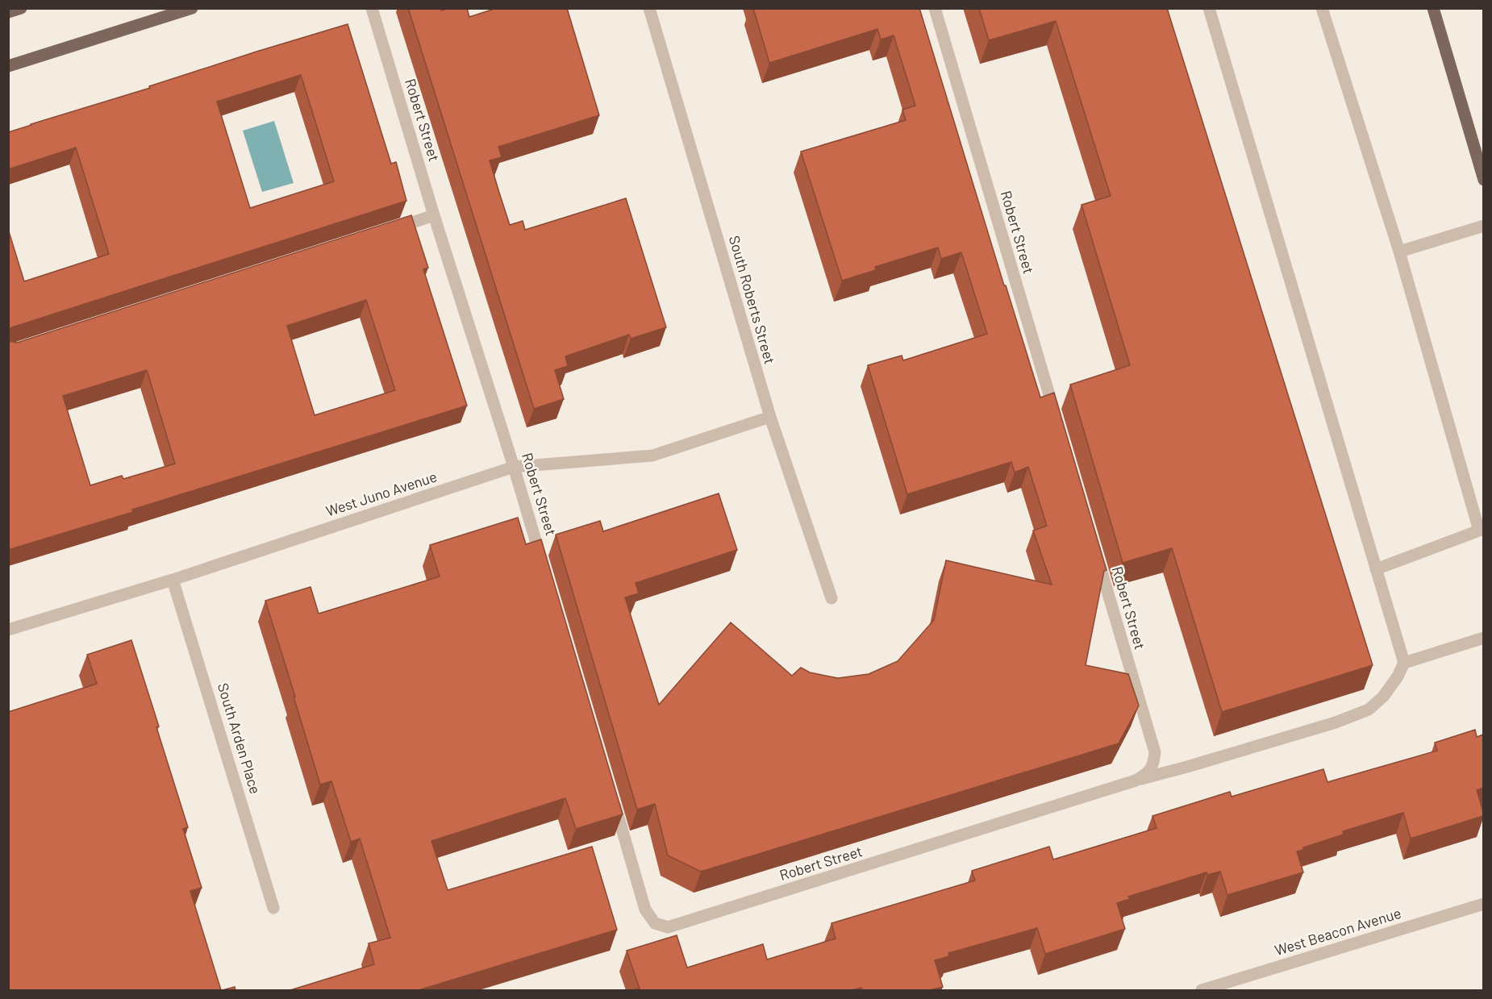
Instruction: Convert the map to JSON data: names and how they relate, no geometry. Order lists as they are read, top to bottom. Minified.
{"streets":{"street":["Robert Street","South Roberts Street","West Juno Avenue","South Arden Place","West Beacon Avenue"]},"crossings":[["Robert Street","West Juno Avenue"],["South Roberts Street","West Juno Avenue"],["West Juno Avenue","South Arden Place"]]}
